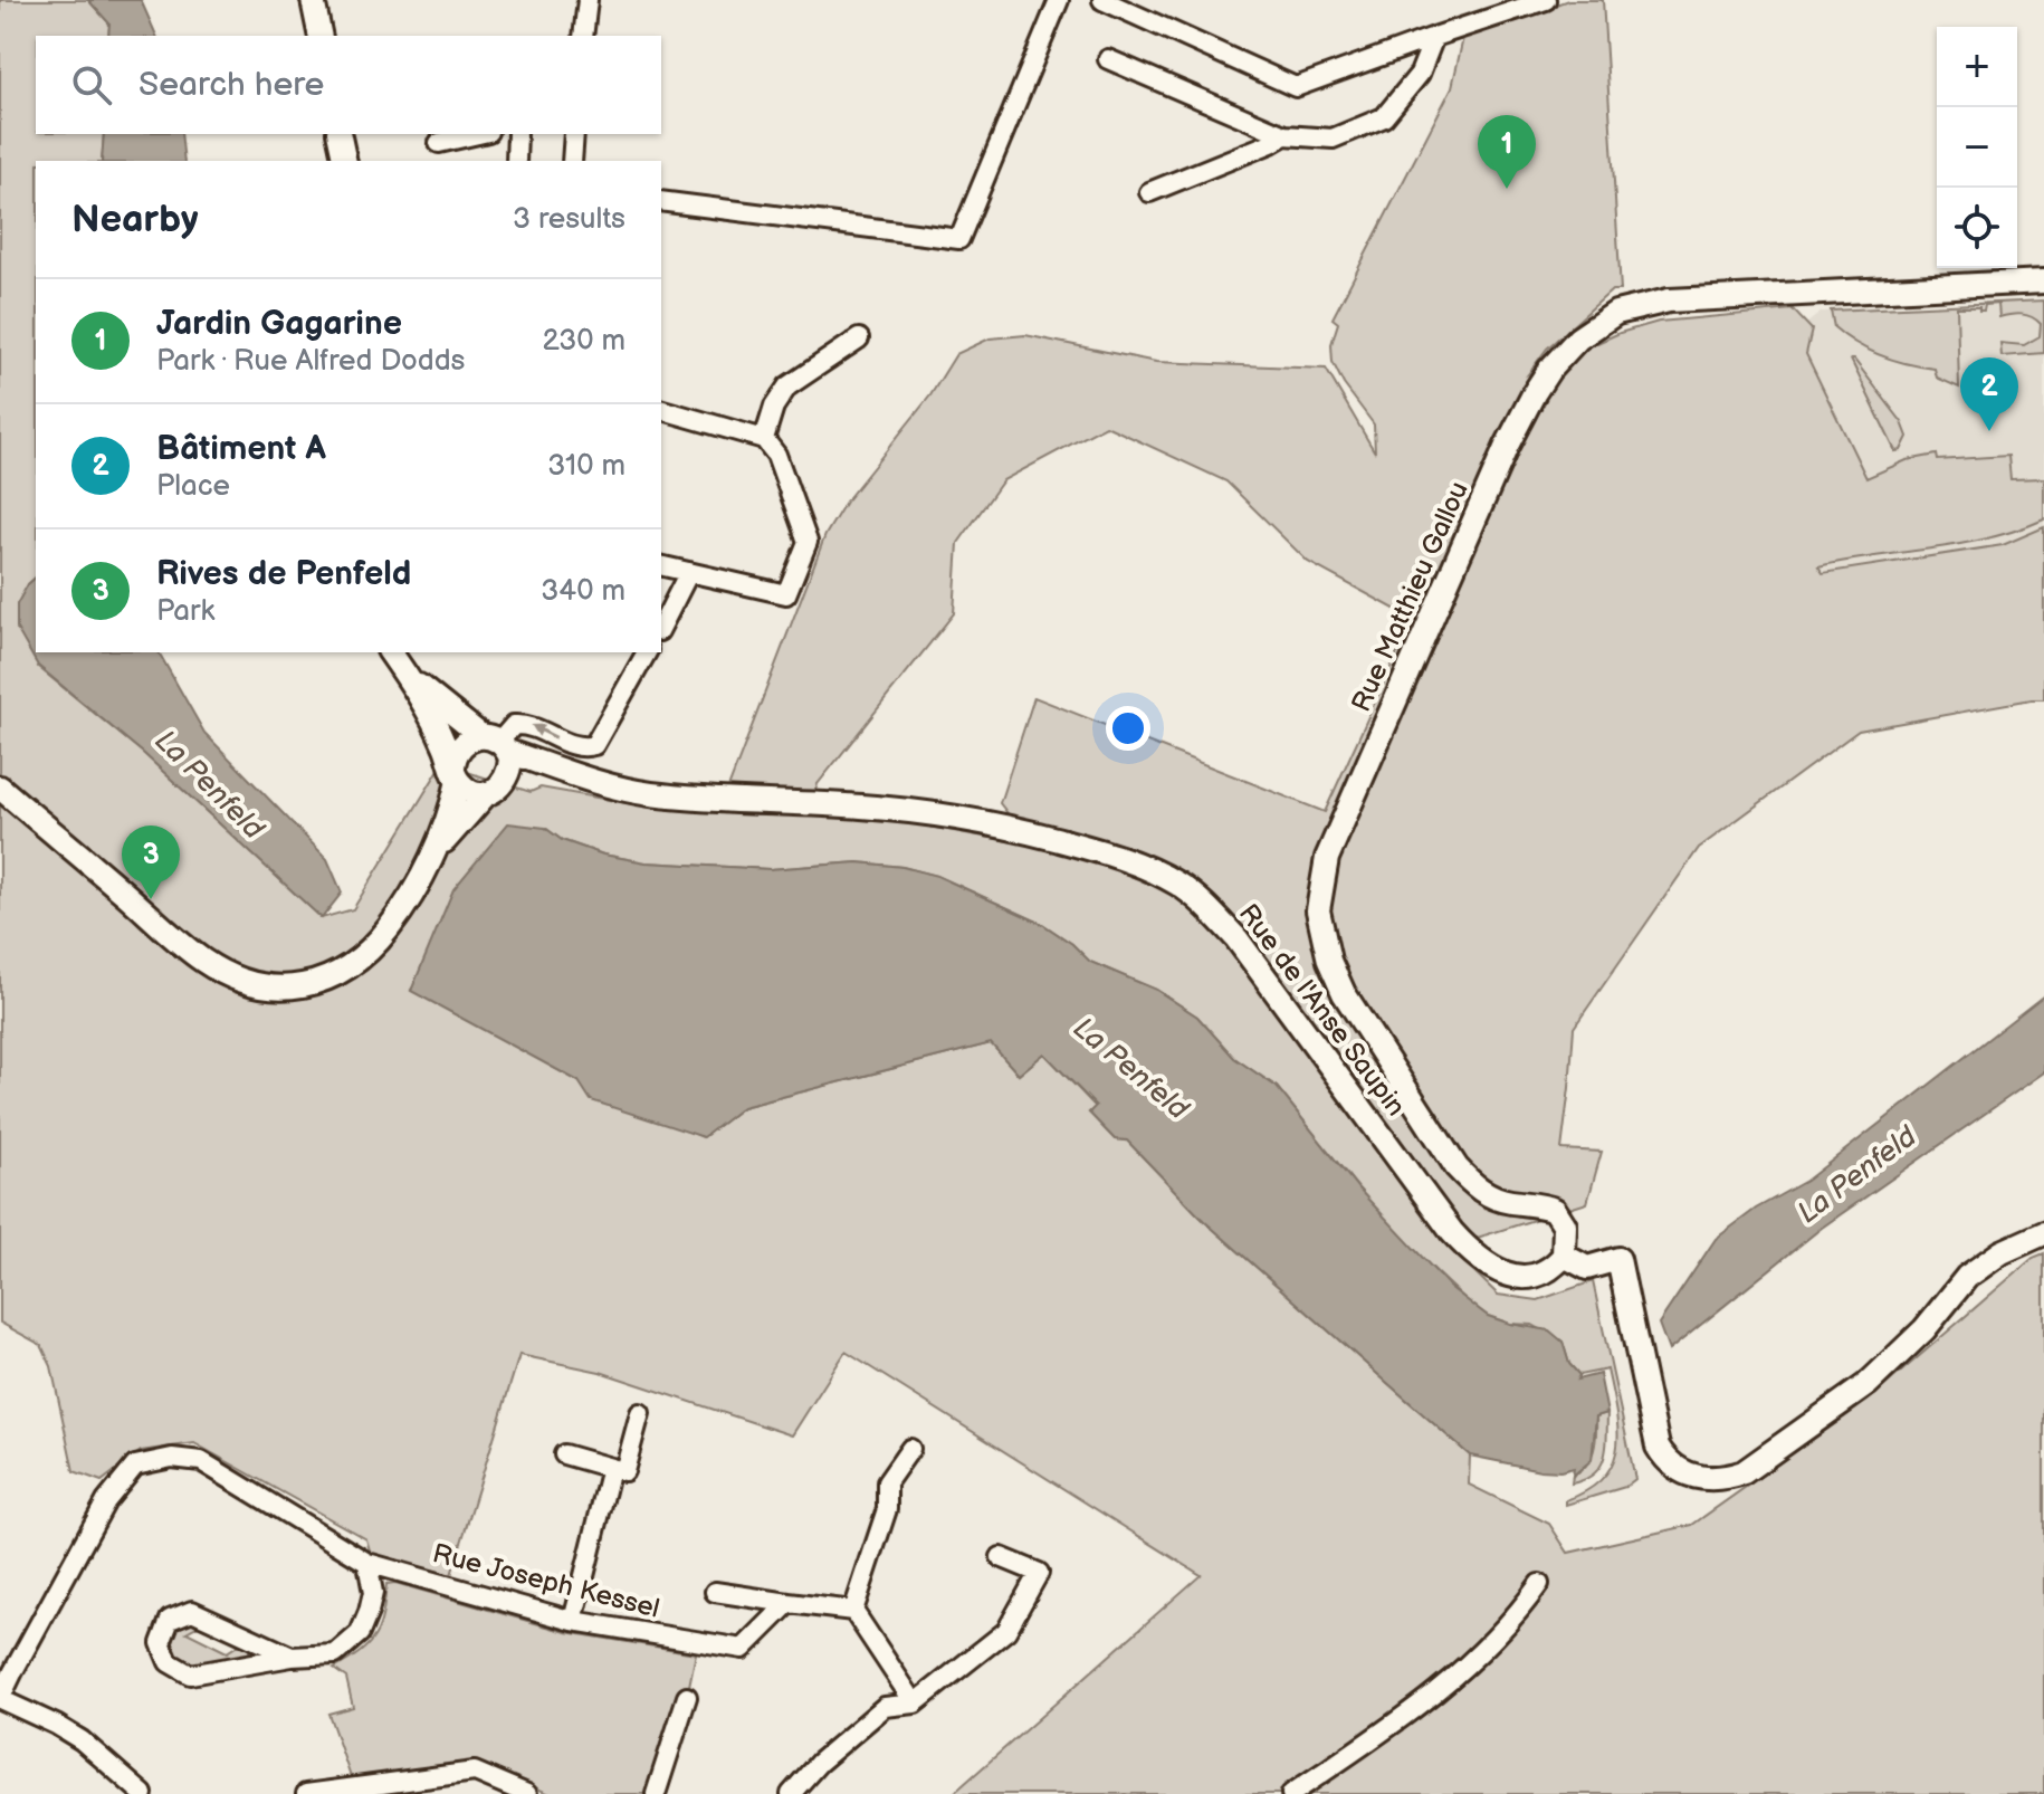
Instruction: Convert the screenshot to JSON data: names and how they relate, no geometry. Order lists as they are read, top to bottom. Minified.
{"streets":{"street":["Rue Matthieu Gallou","Rue de l'Anse Saupin","Rue Joseph Kessel"]},"crossings":[["Rue Matthieu Gallou","Rue de l'Anse Saupin"]],"water":["La Penfeld"],"page":{"map_buttons":["+","−"],"search":"Search here","pins":["1","2","3"],"heading":["Nearby","3 results"],"list":[{"mark":"1","name":"Jardin Gagarine","note":"Park · Rue Alfred Dodds","value":"230 m"},{"mark":"2","name":"Bâtiment A","note":"Place","value":"310 m"},{"mark":"3","name":"Rives de Penfeld","note":"Park","value":"340 m"}]}}
